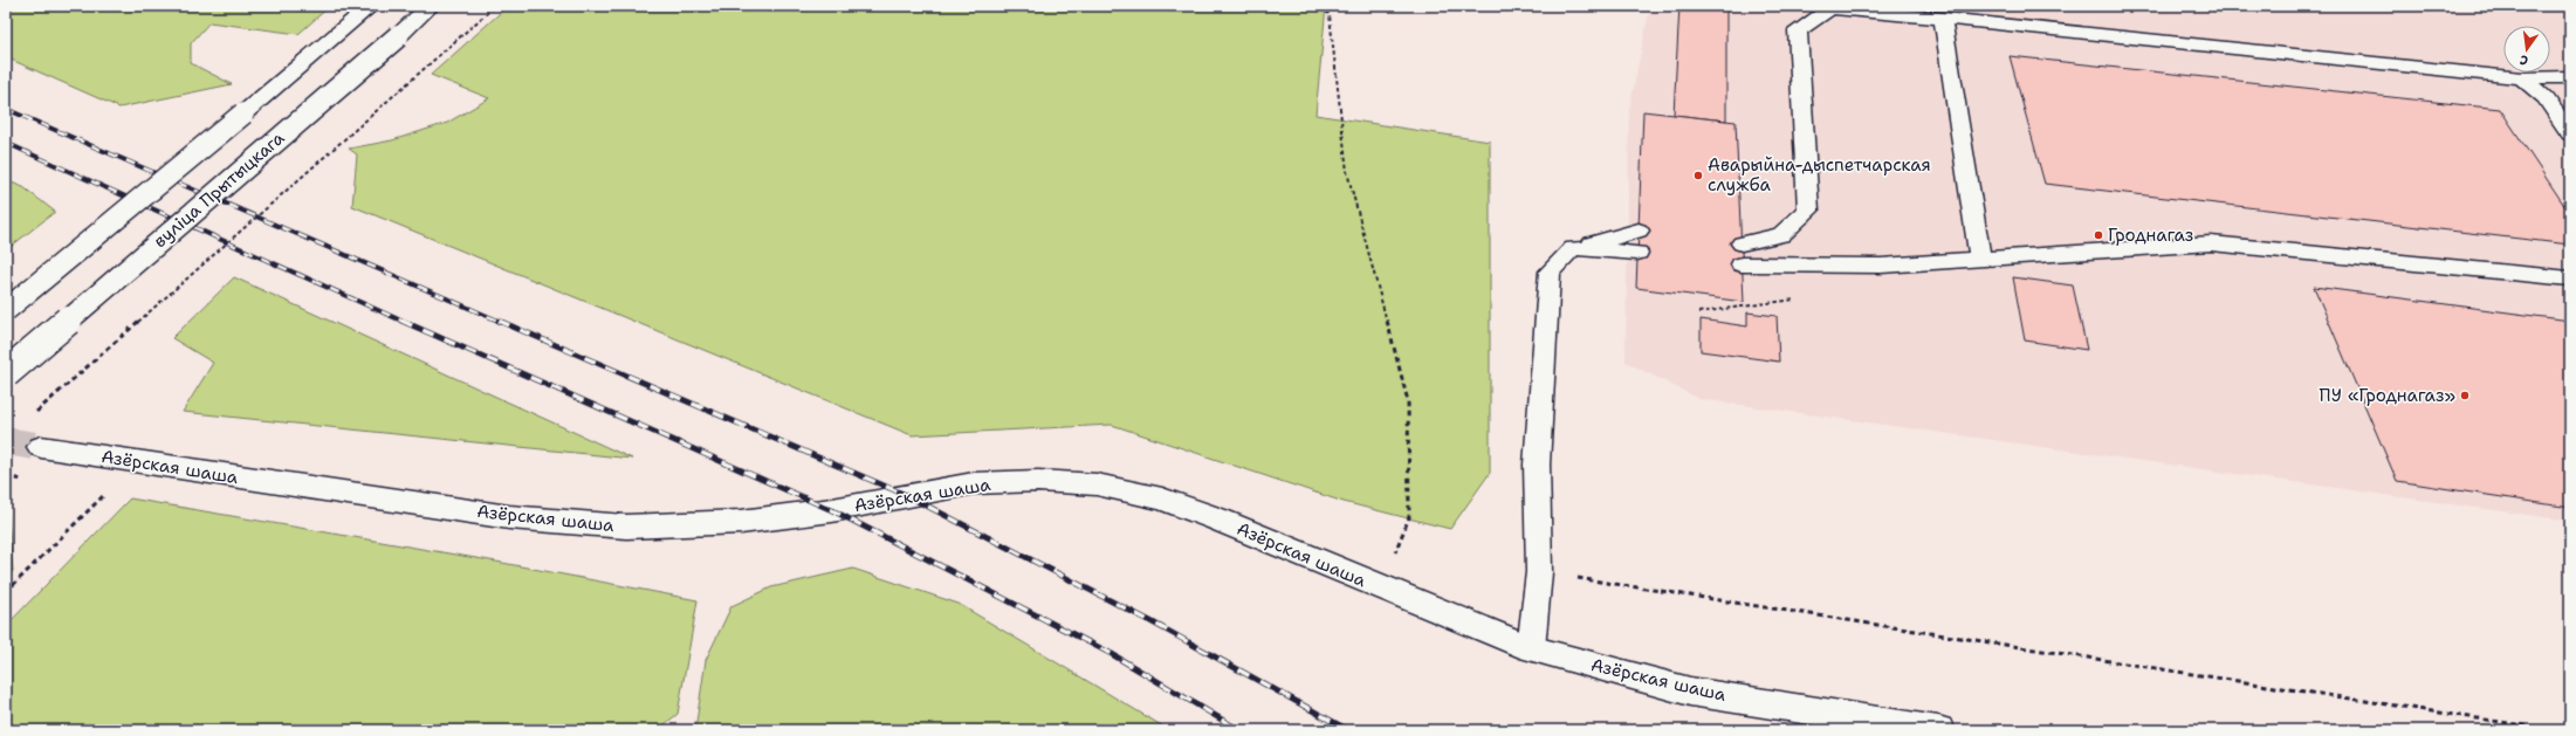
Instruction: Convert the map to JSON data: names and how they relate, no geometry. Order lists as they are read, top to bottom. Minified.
{"streets":{"main road":["вуліца Прытыцкага","Азёрская шаша"]},"places":["Аварыйна-дыспетчарская служба","Гроднагаз","ПУ «Гроднагаз»"],"north":"bottom"}
